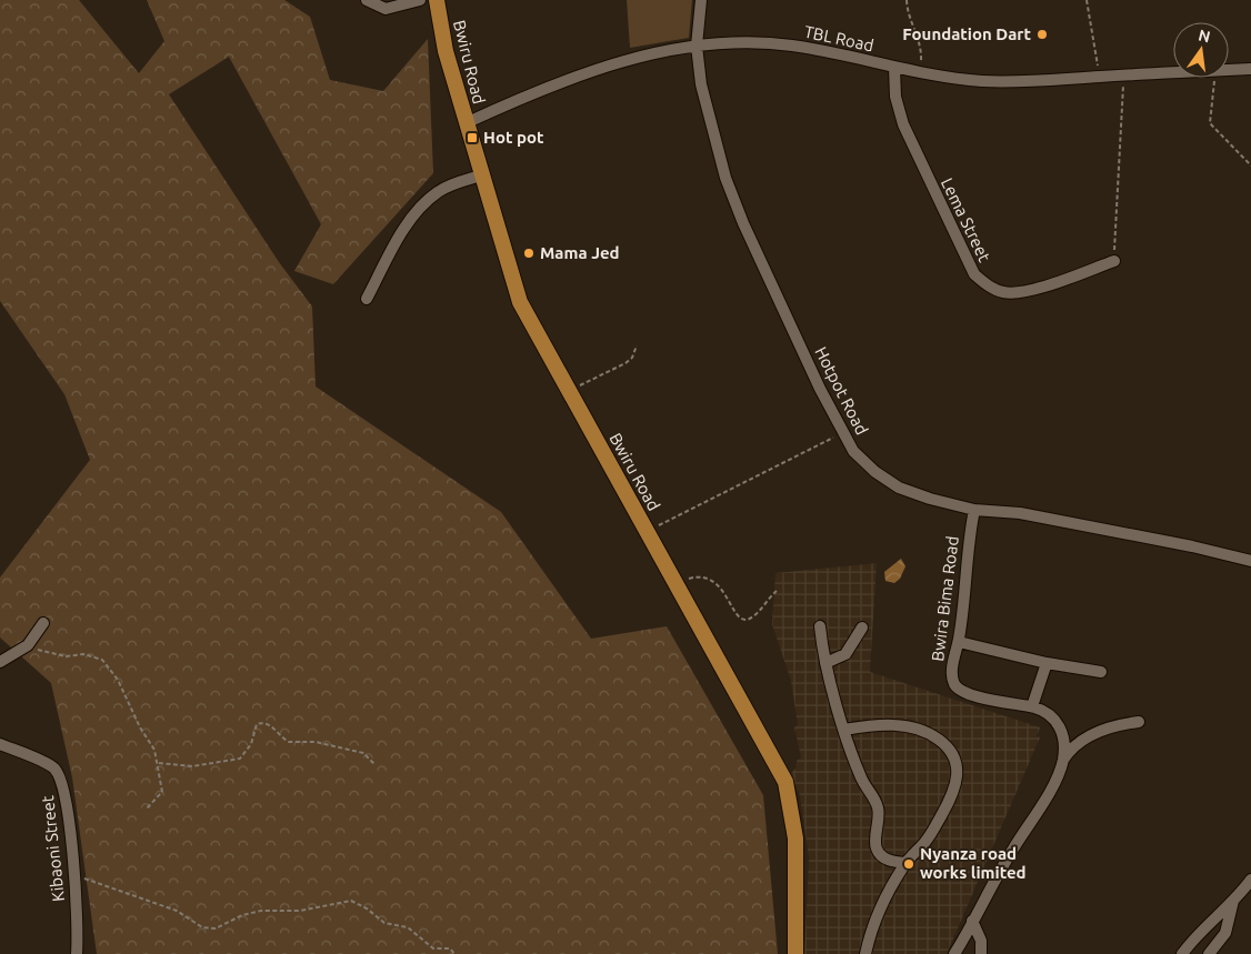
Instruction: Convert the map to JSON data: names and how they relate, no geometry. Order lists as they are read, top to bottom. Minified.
{"streets":{"main road":["Bwiru Road"],"street":["TBL Road","Lema Street","Hotpot Road","Bwira Bima Road","Kibaoni Street"]},"crossings":[["TBL Road","Bwiru Road"],["TBL Road","Lema Street"],["TBL Road","Hotpot Road"],["Hotpot Road","Bwira Bima Road"]],"places":{"other":["Foundation Dart","Mama Jed","Nyanza road works limited"],"transit":["Hot pot"]},"north":"top"}
